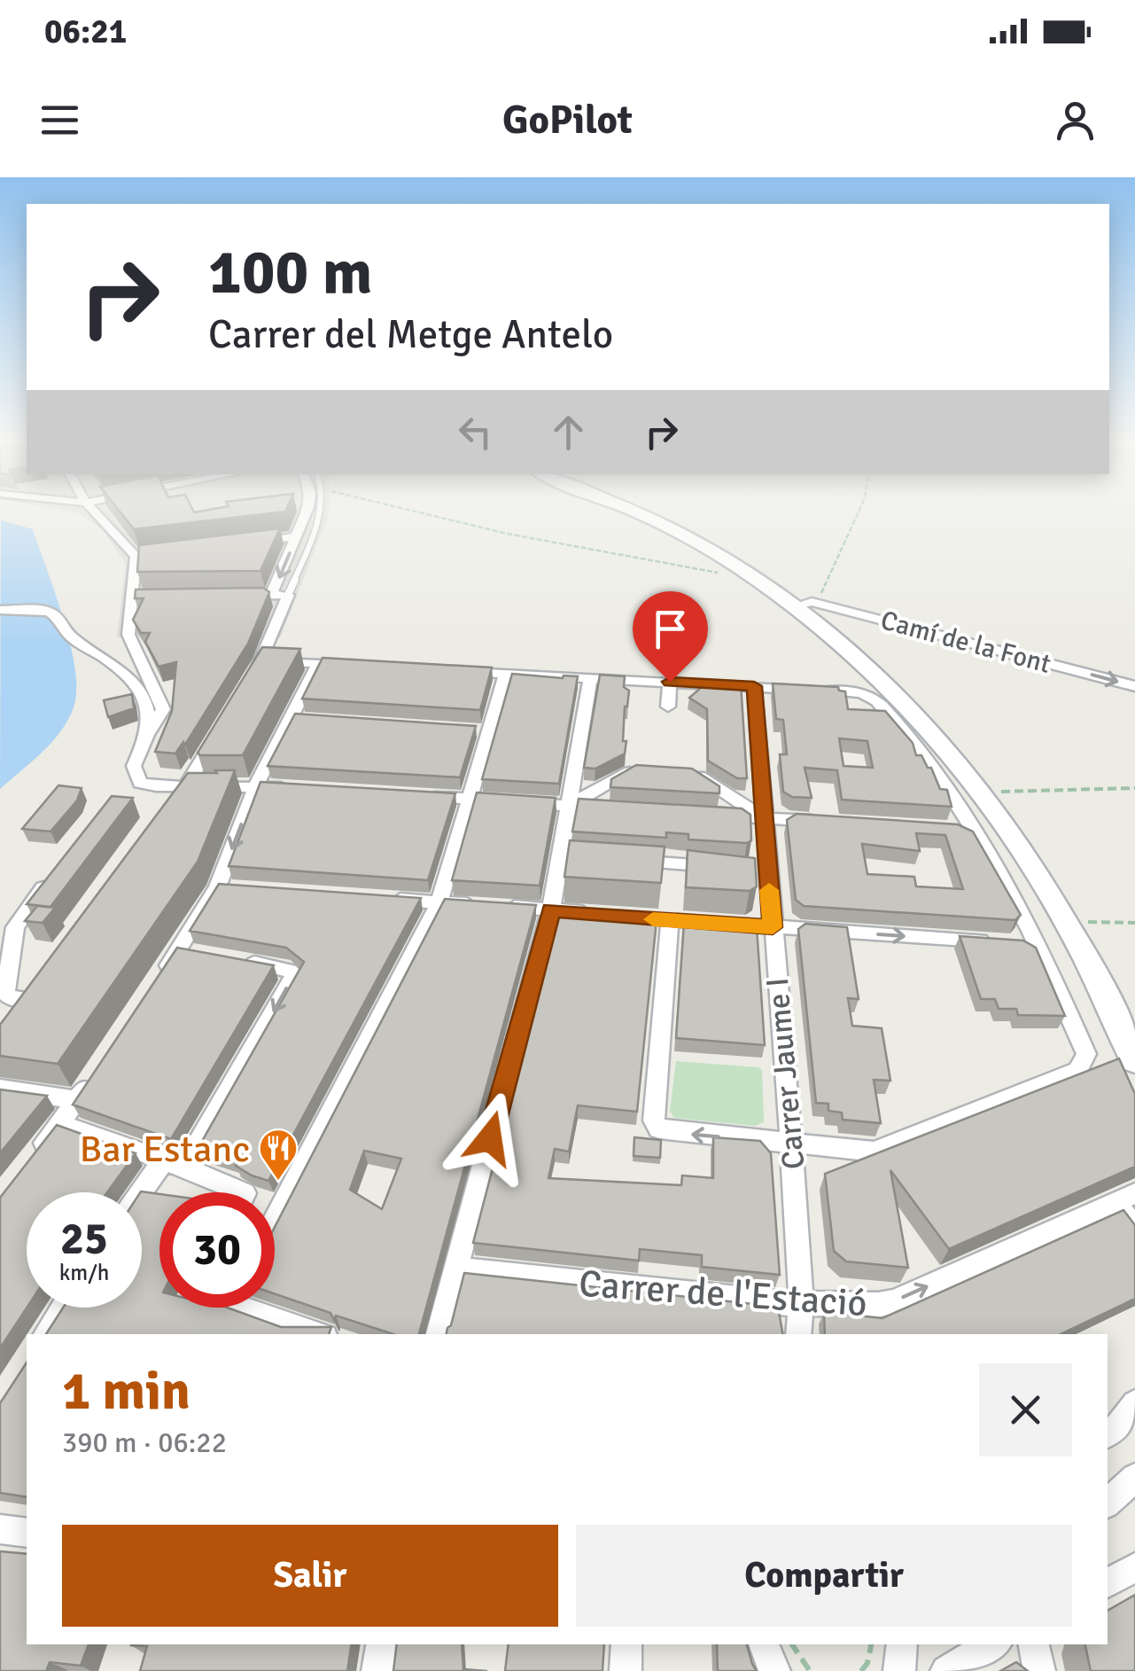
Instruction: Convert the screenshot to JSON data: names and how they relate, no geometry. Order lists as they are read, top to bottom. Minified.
{"streets":{"street":["Camí de la Font","Carrer Jaume I","Carrer de l'Estació"]},"crossings":[["Carrer Jaume I","Carrer de l'Estació"]],"one_way":["Camí de la Font","Carrer de l'Estació"],"places":{"restaurant":["Bar Estanc"]},"page":{"status":"06:21","header":"GoPilot","turn":["100 m","Carrer del Metge Antelo"],"speed":"25 km/h","limit":"30","heading":["1 min","390 m · 06:22"],"buttons":["Salir","Compartir"]}}
